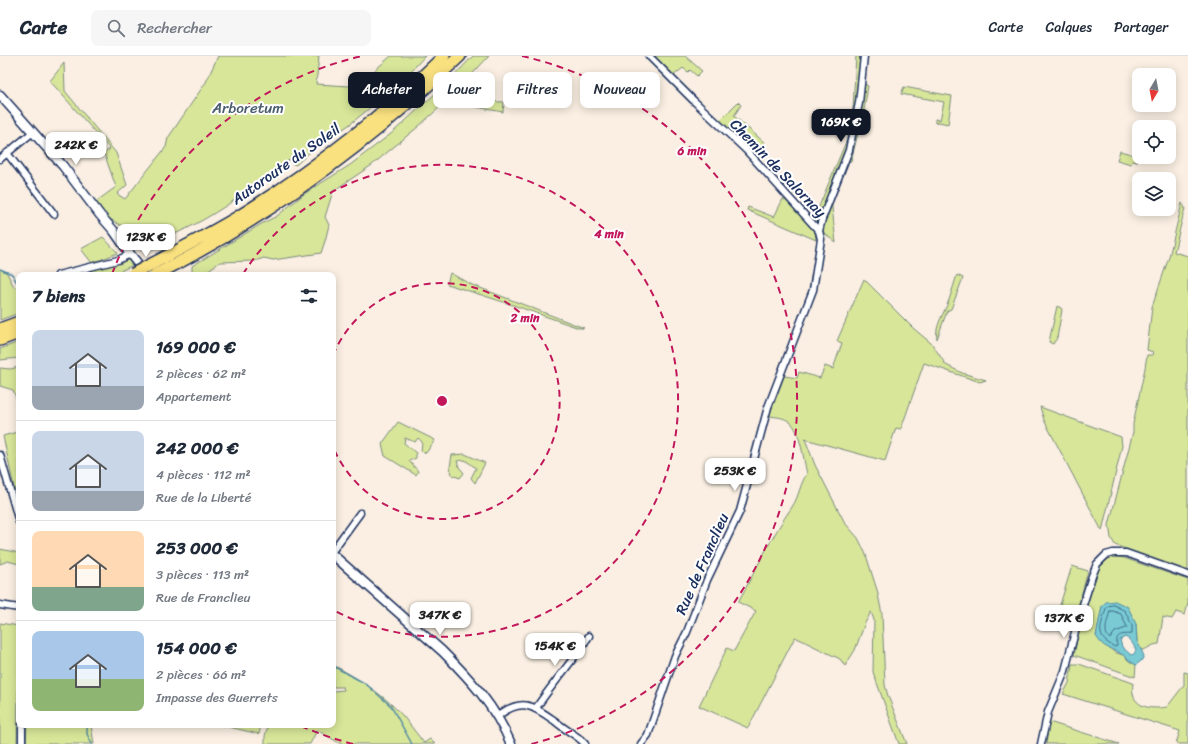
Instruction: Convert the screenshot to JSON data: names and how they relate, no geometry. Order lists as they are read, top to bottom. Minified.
{"streets":{"highway":["Autoroute du Soleil"],"street":["Chemin de Salornay","Rue de Franclieu"]},"crossings":[["Chemin de Salornay","Rue de Franclieu"]],"parks":["Arboretum"],"north":"bottom","page":{"header":"Carte","search":"Rechercher","nav":["Carte","Calques","Partager"],"chip":["Acheter","Louer","Filtres","Nouveau"],"price":["169K €","242K €","123K €","253K €","347K €","137K €","154K €"],"heading":"7 biens","list":[{"name":"169 000 €","note":"2 pièces · 62 m² · Appartement"},{"name":"242 000 €","note":"4 pièces · 112 m² · Rue de la Liberté"},{"name":"253 000 €","note":"3 pièces · 113 m² · Rue de Franclieu"},{"name":"154 000 €","note":"2 pièces · 66 m² · Impasse des Guerrets"}]},"rings":["6 min","4 min","2 min"]}
